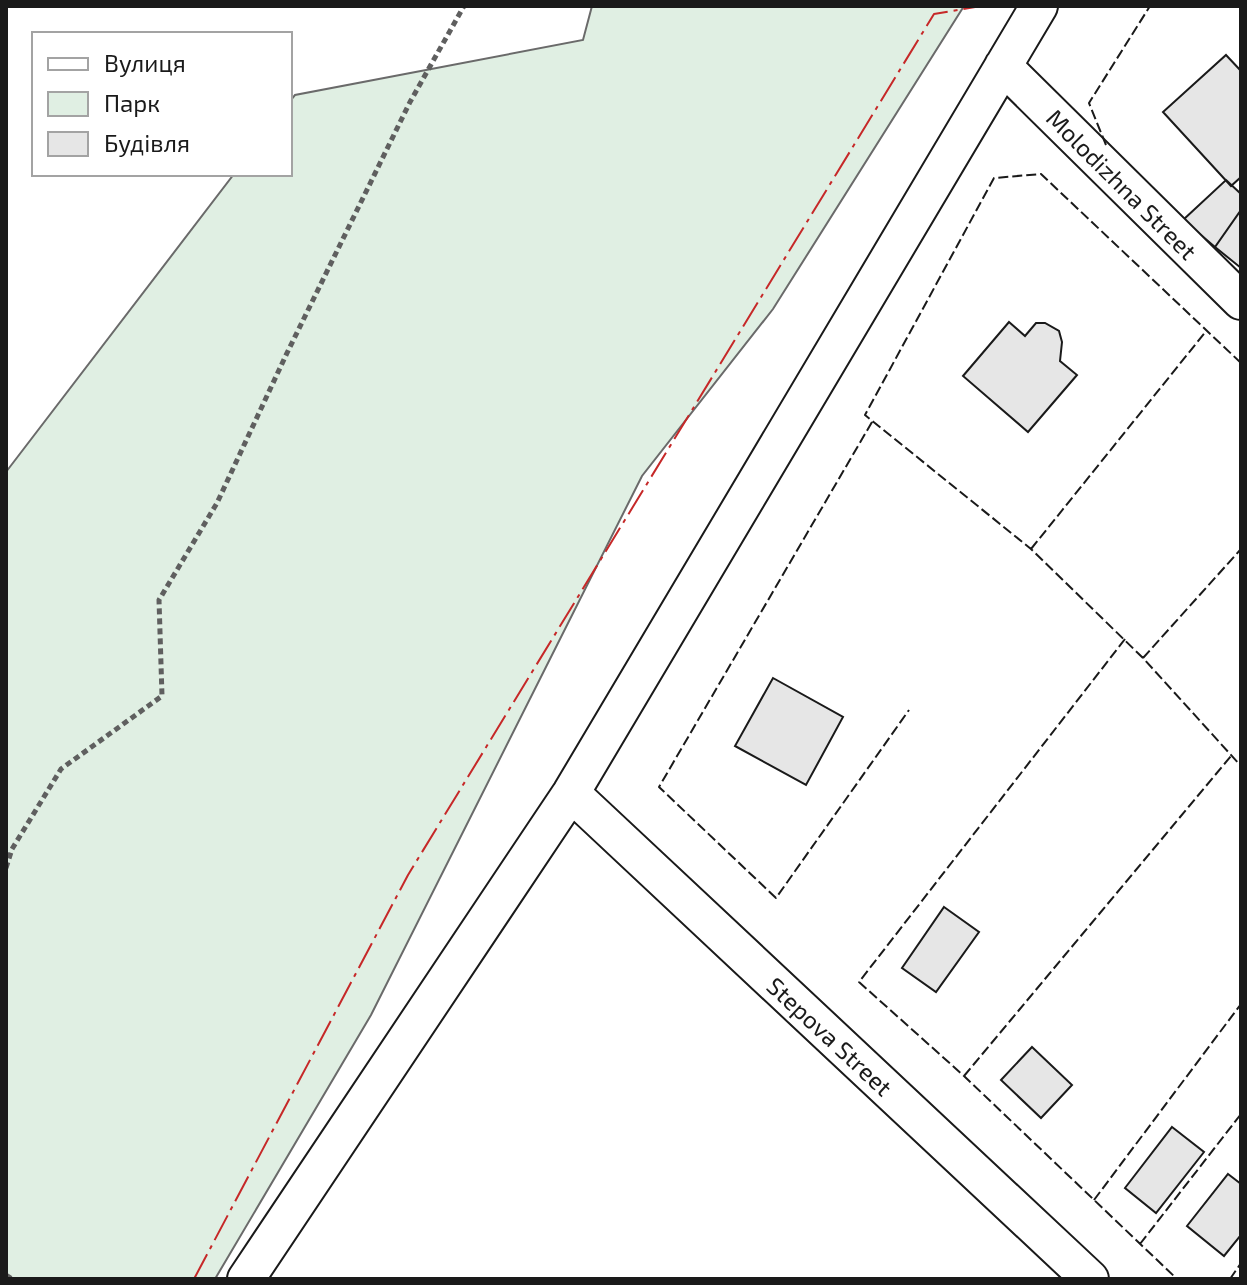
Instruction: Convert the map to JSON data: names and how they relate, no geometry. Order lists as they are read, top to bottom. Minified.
{"streets":{"street":["Molodizhna Street","Stepova Street"]},"legend":["Вулиця","Парк","Будівля"]}
